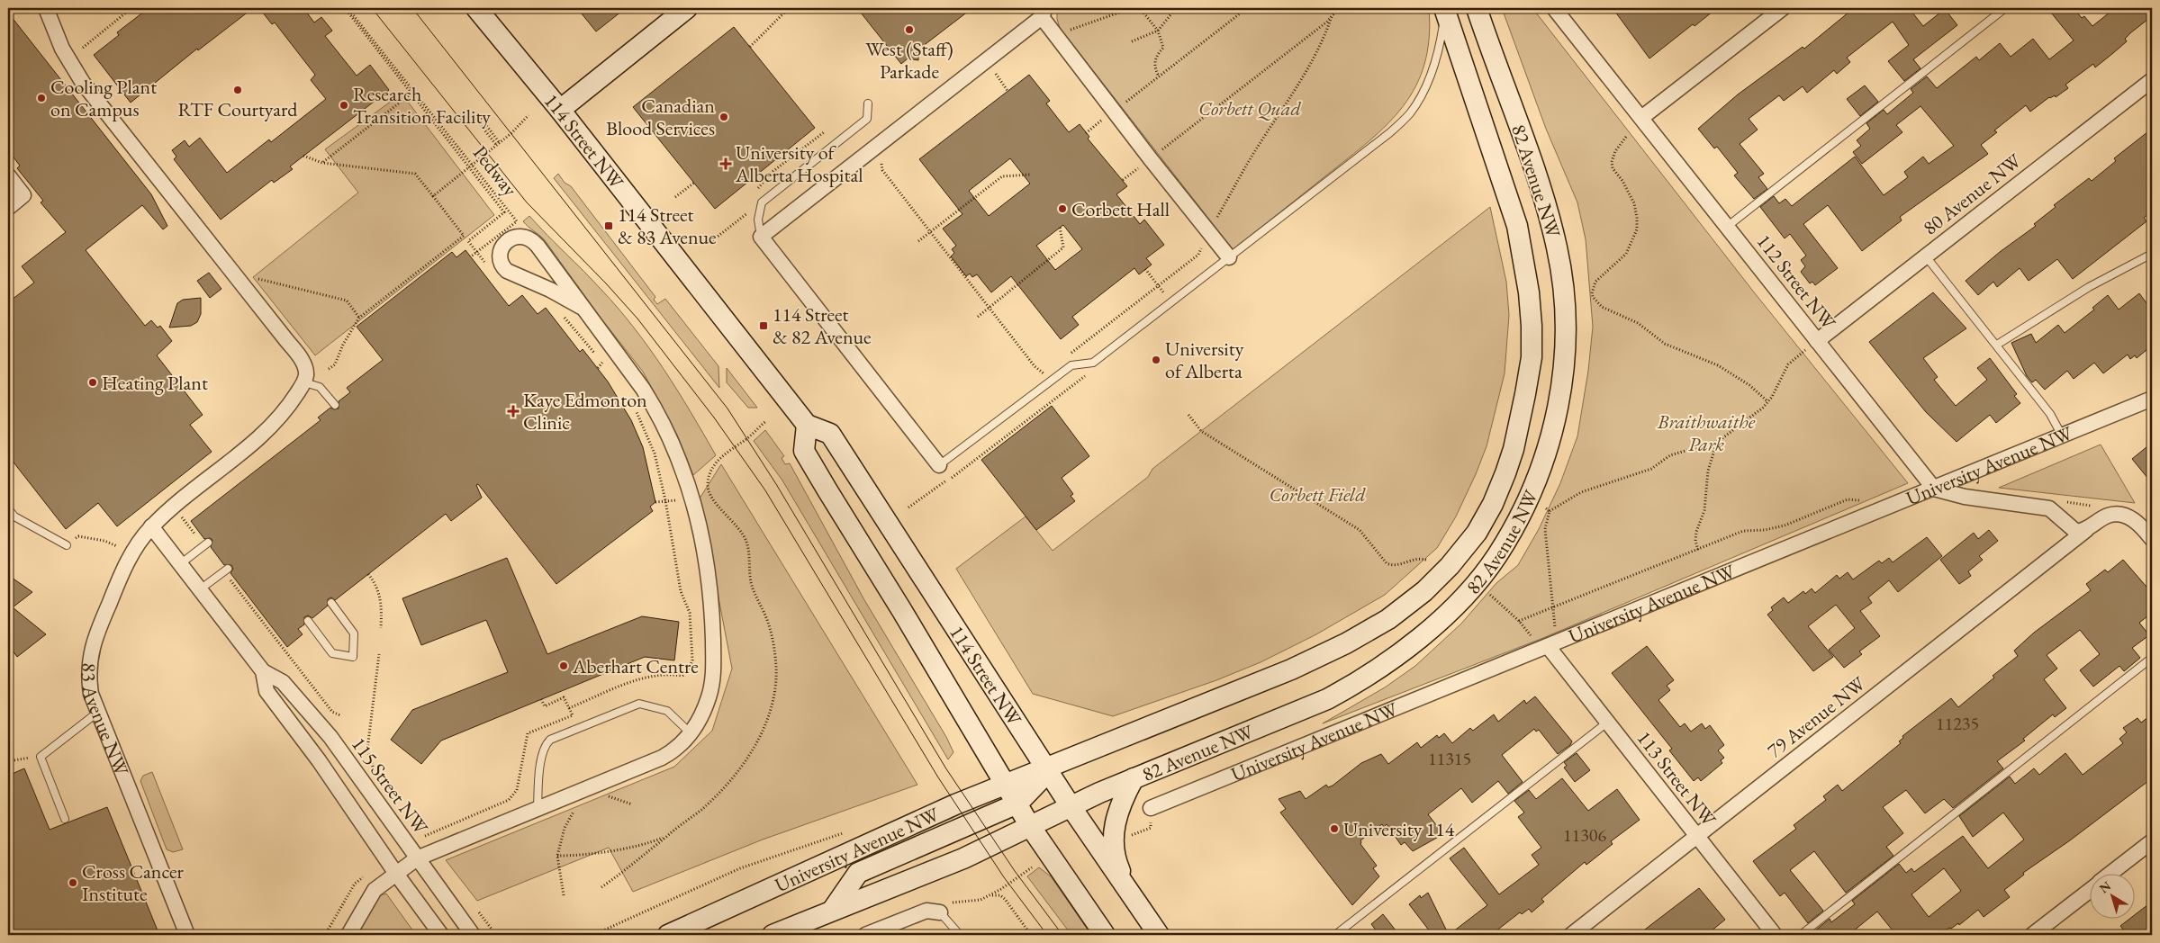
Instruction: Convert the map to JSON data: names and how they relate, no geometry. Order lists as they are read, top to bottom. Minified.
{"streets":{"main road":["114 Street NW","82 Avenue NW","University Avenue NW"],"street":["80 Avenue NW","112 Street NW","79 Avenue NW","83 Avenue NW","113 Street NW","115 Street NW"],"path":["Pedway"]},"crossings":[["114 Street NW","82 Avenue NW"],["114 Street NW","University Avenue NW"],["82 Avenue NW","University Avenue NW"],["80 Avenue NW","112 Street NW"],["112 Street NW","University Avenue NW"],["University Avenue NW","113 Street NW"],["79 Avenue NW","113 Street NW"],["83 Avenue NW","115 Street NW"]],"parks":["Corbett Quad","Braithwaithe Park","Corbett Field"],"places":{"other":["West (Staff) Parkade","RTF Courtyard","Cooling Plant on Campus","Research Transition Facility","Canadian Blood Services","Corbett Hall","University of Alberta","Heating Plant","Aberhart Centre","University 114","Cross Cancer Institute"],"health":["University of Alberta Hospital","Kaye Edmonton Clinic"],"transit":["114 Street & 83 Avenue","114 Street & 82 Avenue"]},"house_numbers":["11235","11315","11306"],"north":"top left"}
